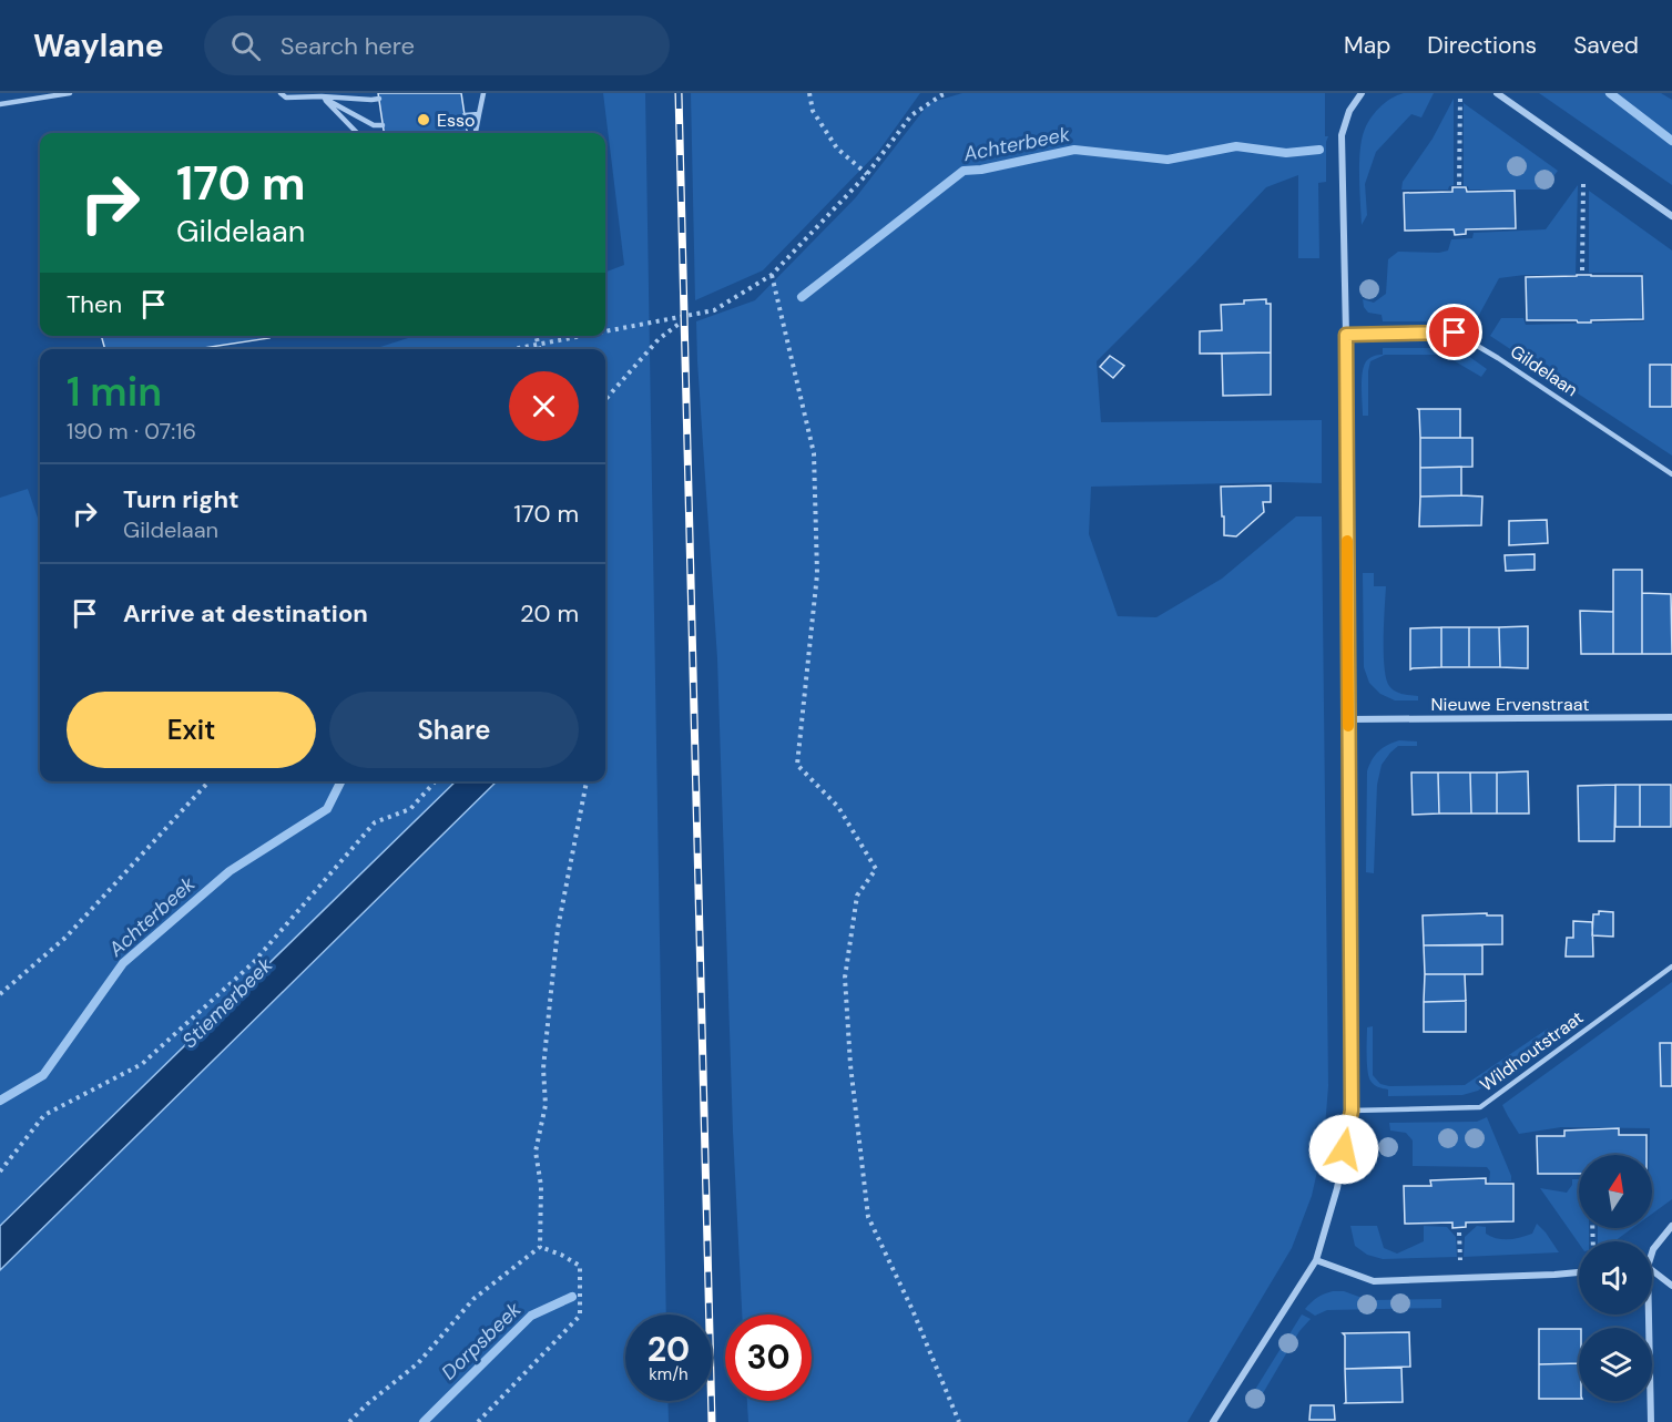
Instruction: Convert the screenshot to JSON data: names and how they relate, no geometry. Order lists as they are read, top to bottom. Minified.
{"streets":{"street":["Nieuwe Ervenstraat"],"lane":["Gildelaan","Wildhoutstraat"]},"water":["Achterbeek","Stiemerbeek","Dorpsbeek"],"places":["Esso"],"north":"top","page":{"header":"Waylane","search":"Search here","nav":["Map","Directions","Saved"],"turn":["170 m","Gildelaan"],"then":"Then","heading":["1 min","190 m · 07:16"],"list":[{"name":"Turn right","note":"Gildelaan","value":"170 m"},{"name":"Arrive at destination","value":"20 m"}],"buttons":["Exit","Share"],"speed":"20 km/h","limit":"30"}}
